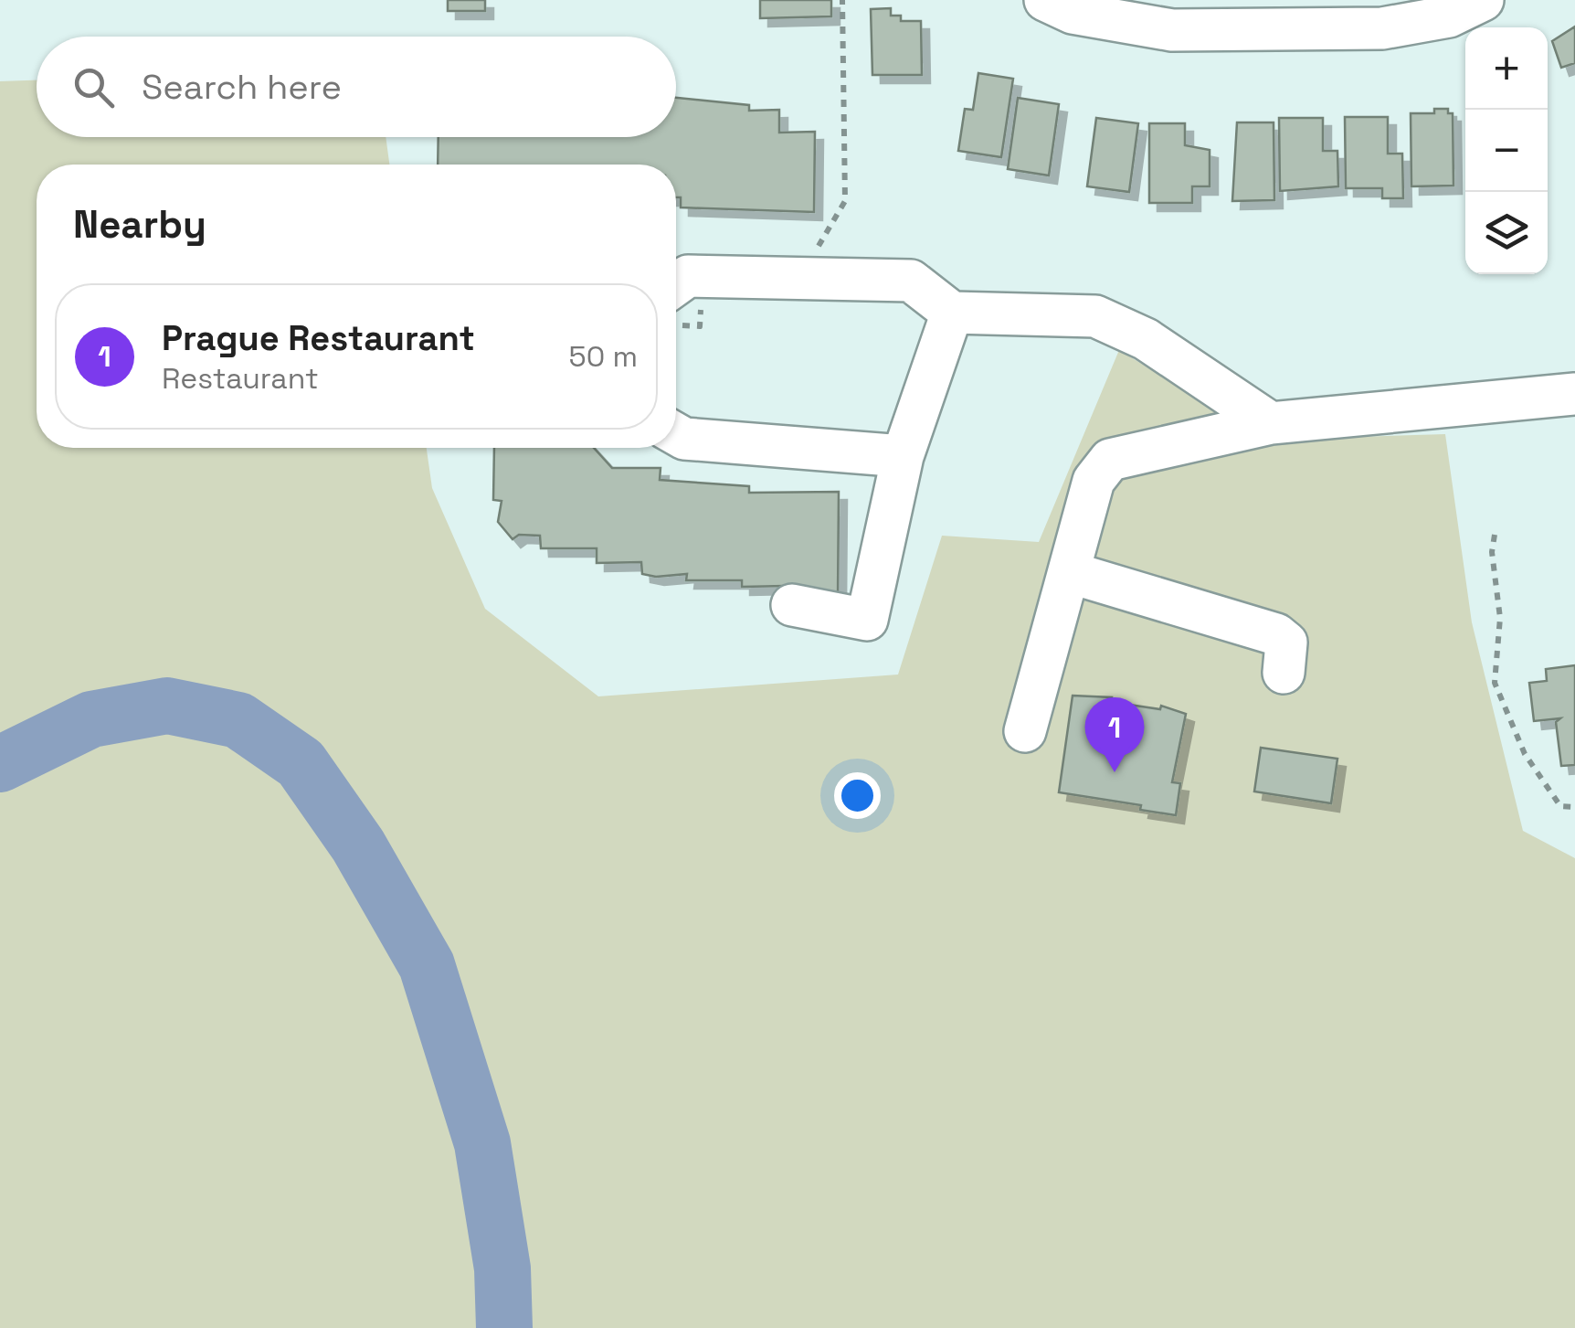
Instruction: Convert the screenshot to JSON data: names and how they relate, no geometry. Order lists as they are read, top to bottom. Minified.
{"page":{"map_buttons":["+","−"],"search":"Search here","heading":"Nearby","list":[{"mark":"1","name":"Prague Restaurant","note":"Restaurant","value":"50 m"}],"pins":"1"}}
